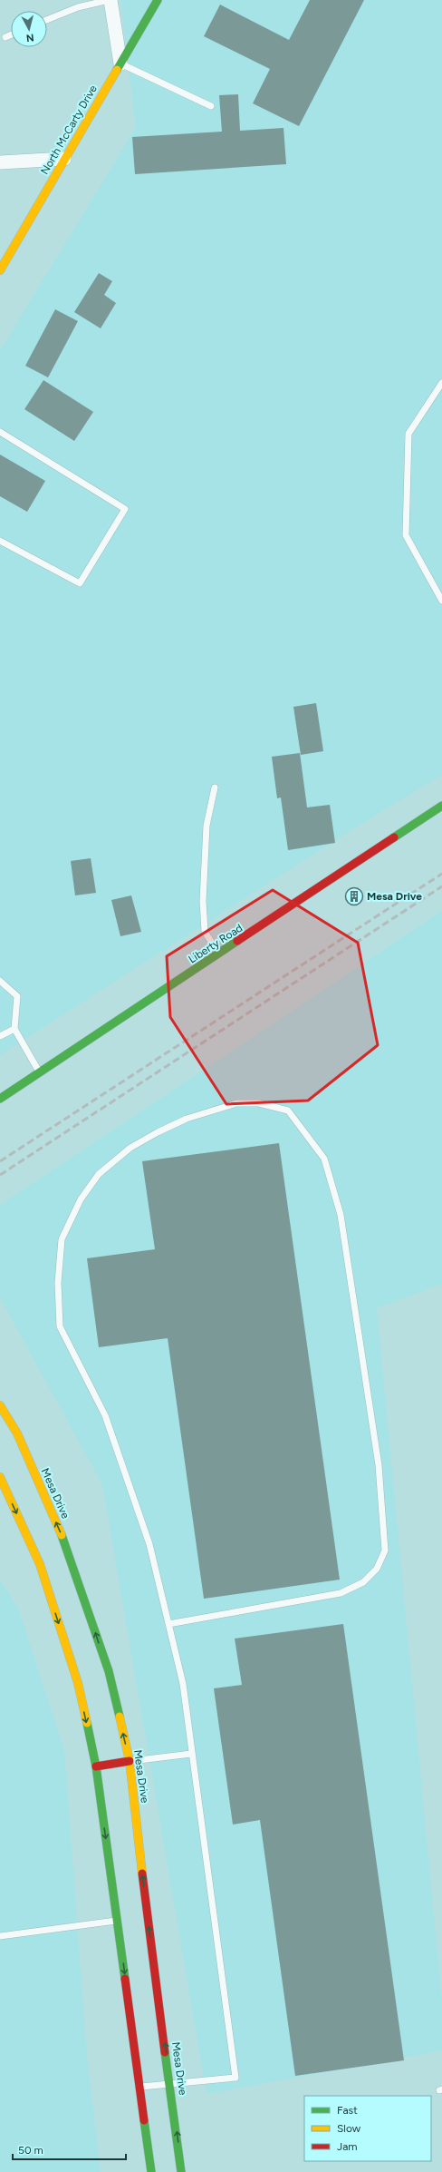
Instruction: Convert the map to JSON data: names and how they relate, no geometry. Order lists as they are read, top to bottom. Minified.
{"streets":{"main road":["North McCarty Drive","Liberty Road","Mesa Drive"]},"places":{"building":["Mesa Drive"]},"legend":["Fast","Slow","Jam"],"scale_bar":"50 m","north":"bottom"}
